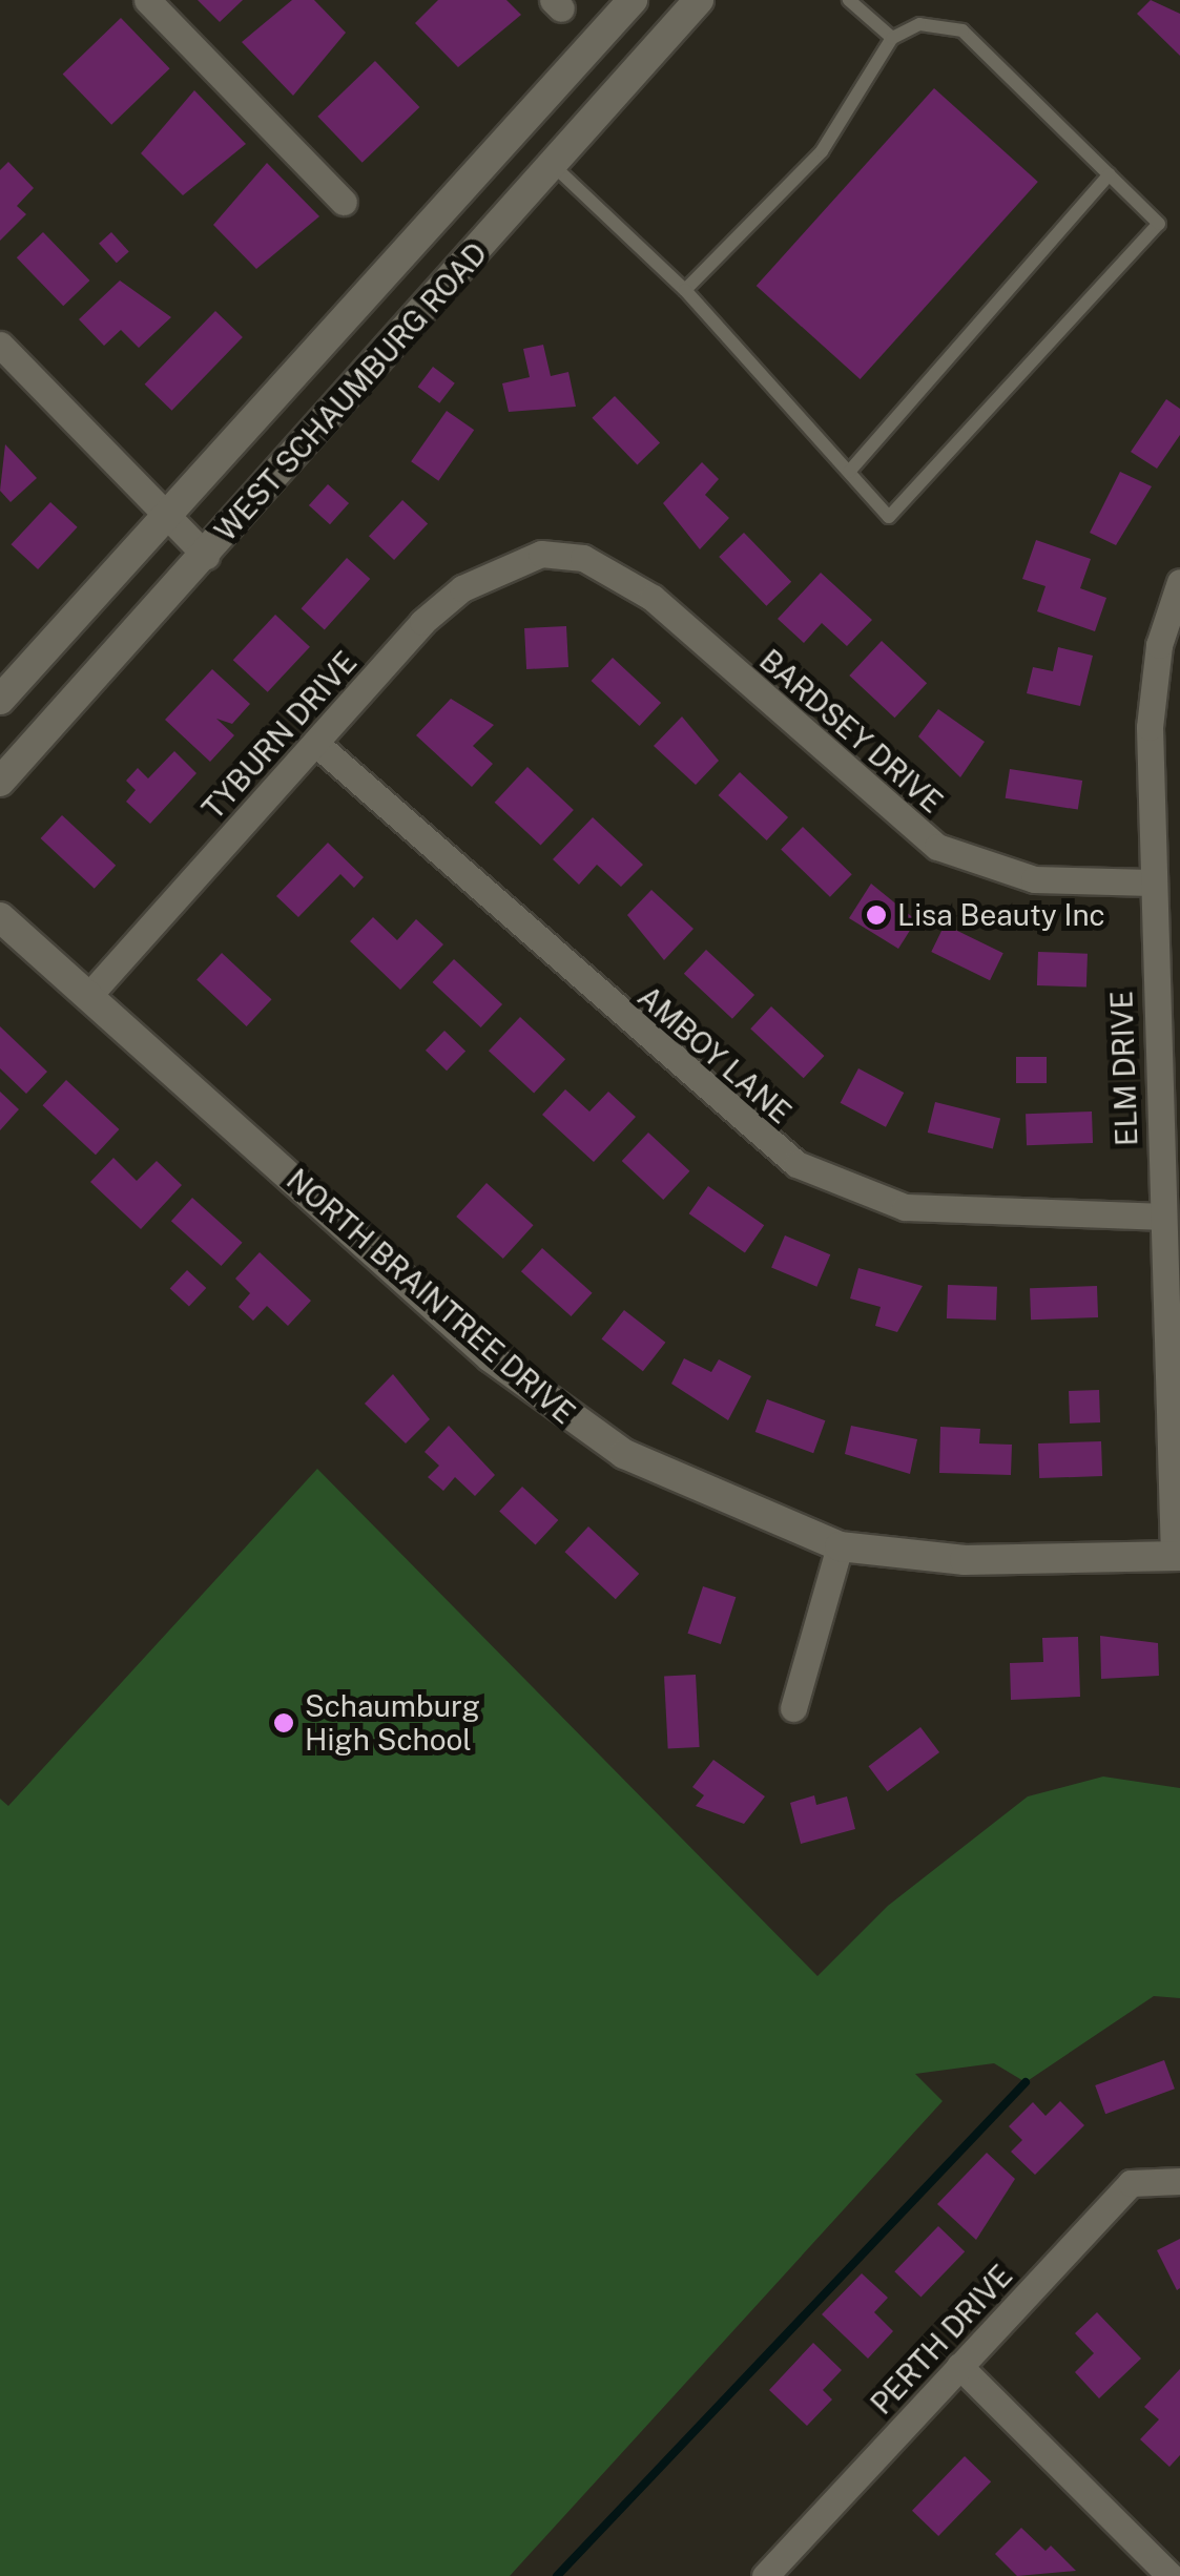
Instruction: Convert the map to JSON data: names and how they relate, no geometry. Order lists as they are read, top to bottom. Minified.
{"streets":{"main road":["WEST SCHAUMBURG ROAD","NORTH BRAINTREE DRIVE"],"street":["BARDSEY DRIVE","TYBURN DRIVE","AMBOY LANE","ELM DRIVE","PERTH DRIVE"]},"crossings":[["BARDSEY DRIVE","TYBURN DRIVE"],["BARDSEY DRIVE","ELM DRIVE"],["TYBURN DRIVE","AMBOY LANE"],["TYBURN DRIVE","NORTH BRAINTREE DRIVE"],["AMBOY LANE","ELM DRIVE"],["ELM DRIVE","NORTH BRAINTREE DRIVE"]],"places":["Lisa Beauty Inc","Schaumburg High School"]}
